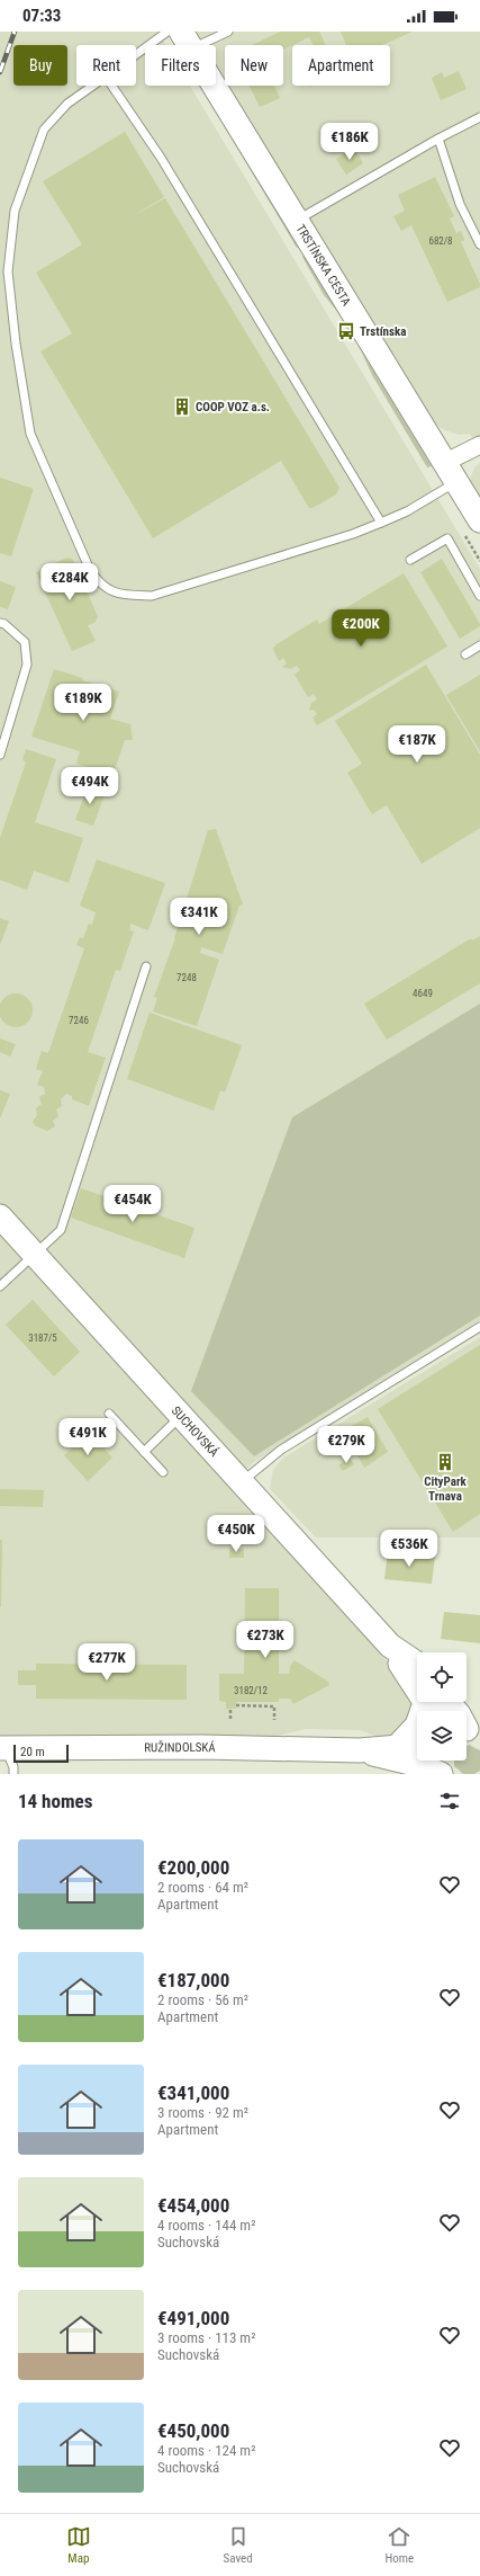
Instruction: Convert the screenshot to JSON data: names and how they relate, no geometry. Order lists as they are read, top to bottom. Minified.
{"streets":{"main road":["TRSTÍNSKA CESTA","SUCHOVSKÁ","RUŽINDOLSKÁ"]},"places":{"bus stop":["Trstínska"],"building":["COOP VOZ a.s.","CityPark Trnava"]},"house_numbers":["682/8","7248","4649","7246","3187/5","3182/12"],"scale_bar":"20 m","page":{"status":"07:33","chip":["Buy","Rent","Filters","New","Apartment"],"price":["€186K","€284K","€200K","€189K","€187K","€494K","€341K","€454K","€491K","€279K","€450K","€536K","€273K","€277K"],"scale":"20 m","heading":"14 homes","list":[{"name":"€200,000","note":"2 rooms · 64 m² · Apartment"},{"name":"€187,000","note":"2 rooms · 56 m² · Apartment"},{"name":"€341,000","note":"3 rooms · 92 m² · Apartment"},{"name":"€454,000","note":"4 rooms · 144 m² · Suchovská"},{"name":"€491,000","note":"3 rooms · 113 m² · Suchovská"},{"name":"€450,000","note":"4 rooms · 124 m² · Suchovská"}],"tabs":["Map","Saved","Home"]}}
